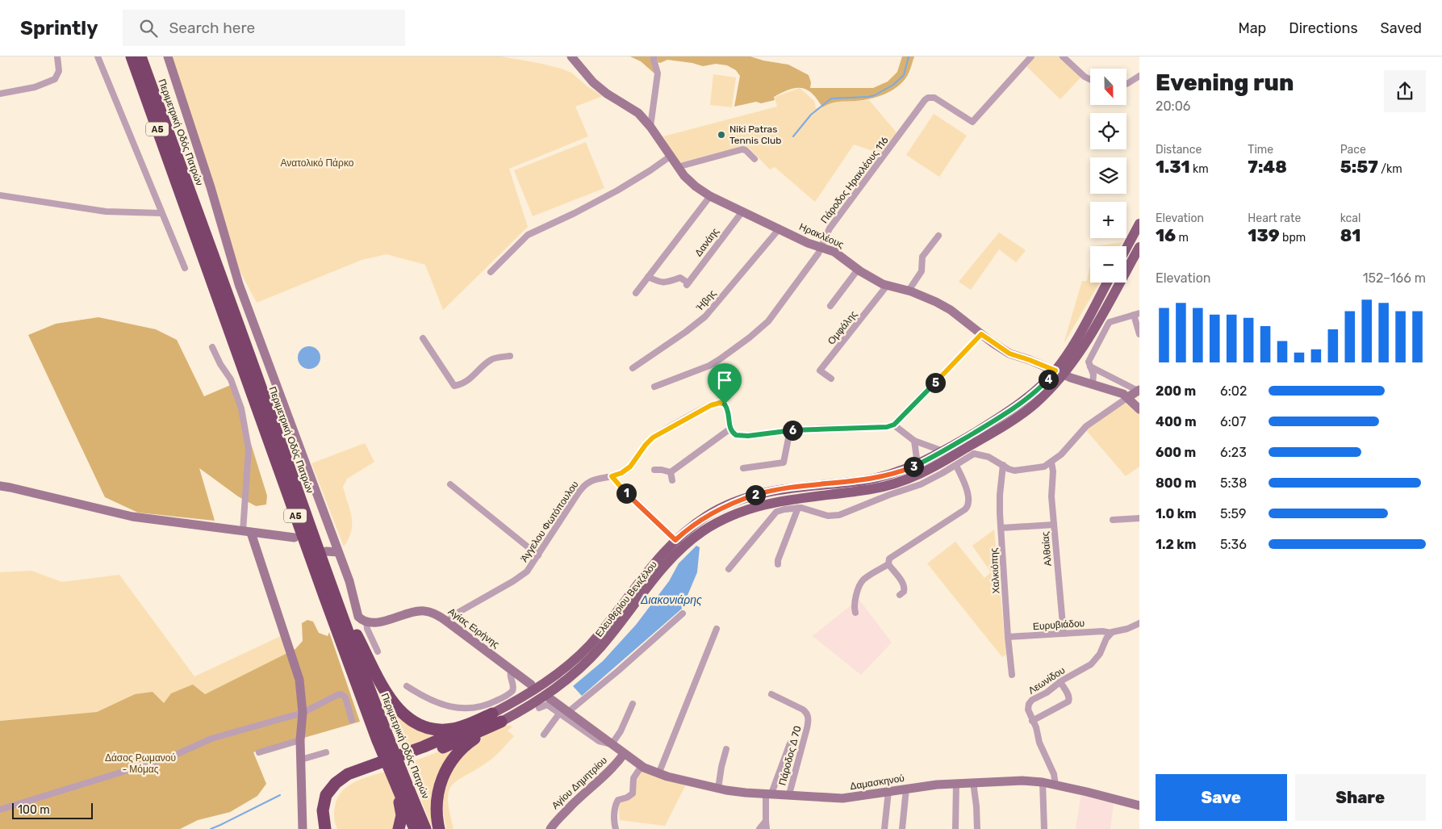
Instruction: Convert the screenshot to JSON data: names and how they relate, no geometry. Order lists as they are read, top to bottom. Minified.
{"streets":{"highway":["Α5","Περιμετρική Οδός Πατρών"],"main road":["Ελευθερίου Βενιζέλου"],"street":["Πάροδος Ηρακλέους 116","Ηρακλέους","Δανάης","Ήβης","Ομφάλης","Άγγελου Φωτόπουλου","Αλθαίας","Χαλκιόπης","Ευρυβιάδου","Αγίας Ειρήνης","Λεωνίδου","Πάροδος Δ 70","Δαμασκηνού","Αγίου Δημητρίου"]},"crossings":[["Πάροδος Ηρακλέους 116","Ηρακλέους"],["Ηρακλέους","Δανάης"],["Ηρακλέους","Ήβης"],["Ηρακλέους","Ομφάλης"],["Ηρακλέους","Ελευθερίου Βενιζέλου"],["Άγγελου Φωτόπουλου","Αγίας Ειρήνης"],["Αλθαίας","Ευρυβιάδου"],["Χαλκιόπης","Ευρυβιάδου"],["Ευρυβιάδου","Λεωνίδου"],["Λεωνίδου","Δαμασκηνού"],["Πάροδος Δ 70","Δαμασκηνού"],["Δαμασκηνού","Αγίου Δημητρίου"]],"water":["Διακονιάρης"],"parks":["Ανατολικό Πάρκο","Δάσος Ρωμανού - Μόμας"],"places":["Niki Patras Tennis Club"],"scale_bar":"100 m","north":"bottom","page":{"header":"Sprintly","search":"Search here","nav":["Map","Directions","Saved"],"heading":["Evening run","20:06"],"map_buttons":["+","−"],"stats":[["Distance","1.31 km"],["Time","7:48"],["Pace","5:57 /km"],["Elevation","16 m"],["Heart rate","139 bpm"],["kcal","81"]],"chart":["Elevation","152–166 m"],"pins":["4","5","6","3","1","2"],"list":[{"name":"200 m","note":"6:02"},{"name":"400 m","note":"6:07"},{"name":"600 m","note":"6:23"},{"name":"800 m","note":"5:38"},{"name":"1.0 km","note":"5:59"},{"name":"1.2 km","note":"5:36"}],"buttons":["Save","Share"],"scale":"100 m"}}
